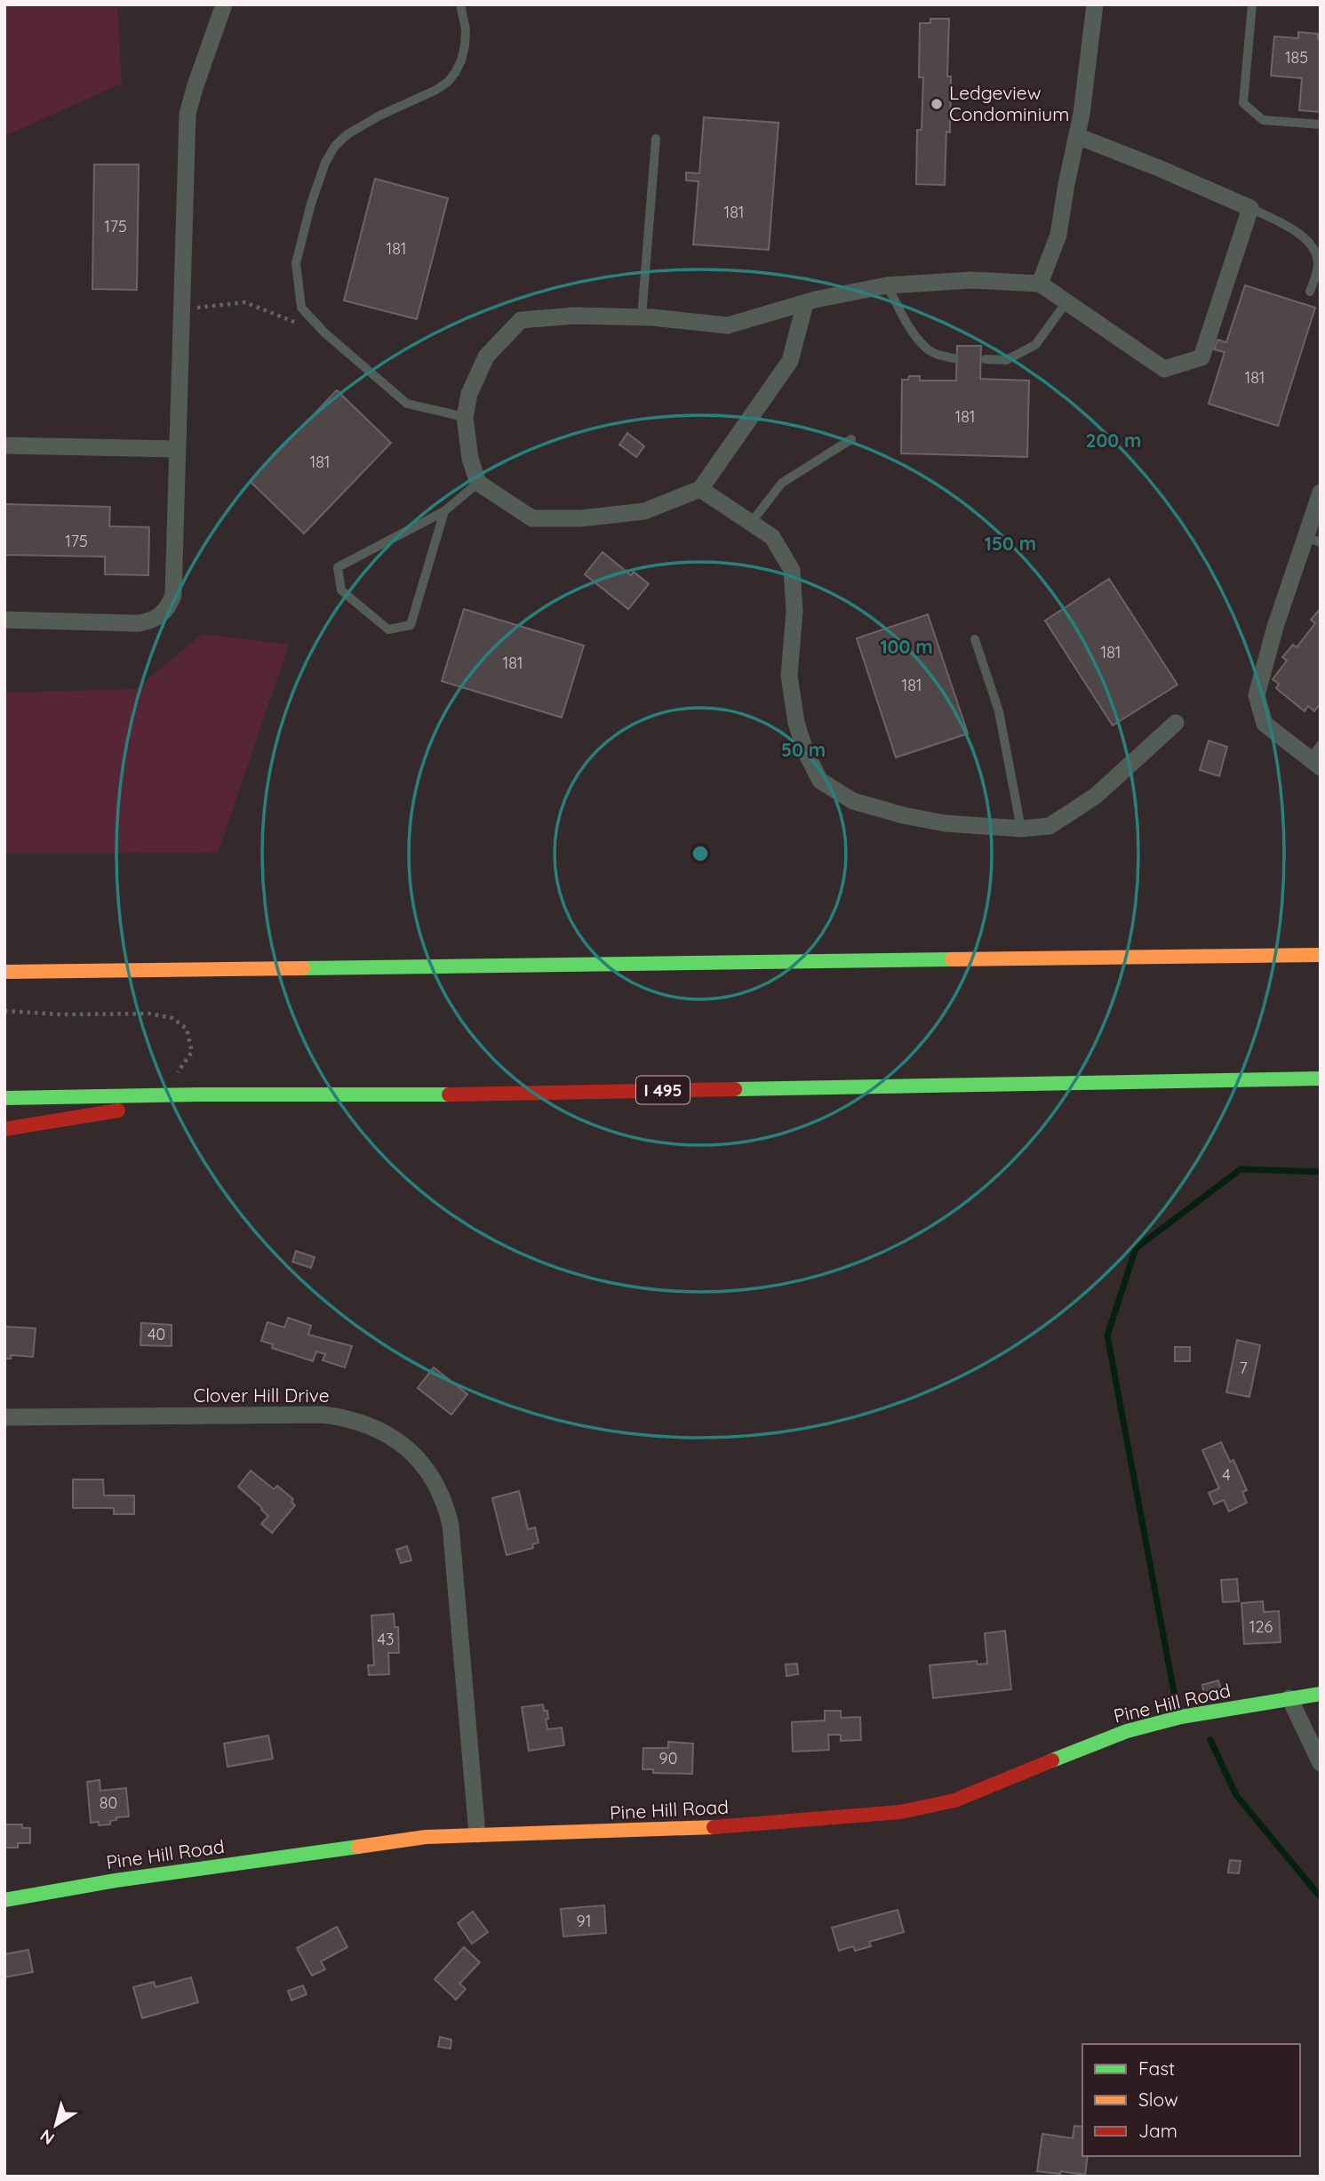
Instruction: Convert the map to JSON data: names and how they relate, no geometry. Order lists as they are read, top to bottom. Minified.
{"streets":{"main road":["I 495","Pine Hill Road"],"street":["Clover Hill Drive"]},"crossings":[["Clover Hill Drive","Pine Hill Road"]],"places":["Ledgeview Condominium"],"house_numbers":["185","181","175","181","181","181","181","175","181","181","181","40","7","4","126","43","90","80","91"],"legend":["Fast","Slow","Jam"],"north":"bottom left","rings":["200 m","150 m","100 m","50 m"]}
